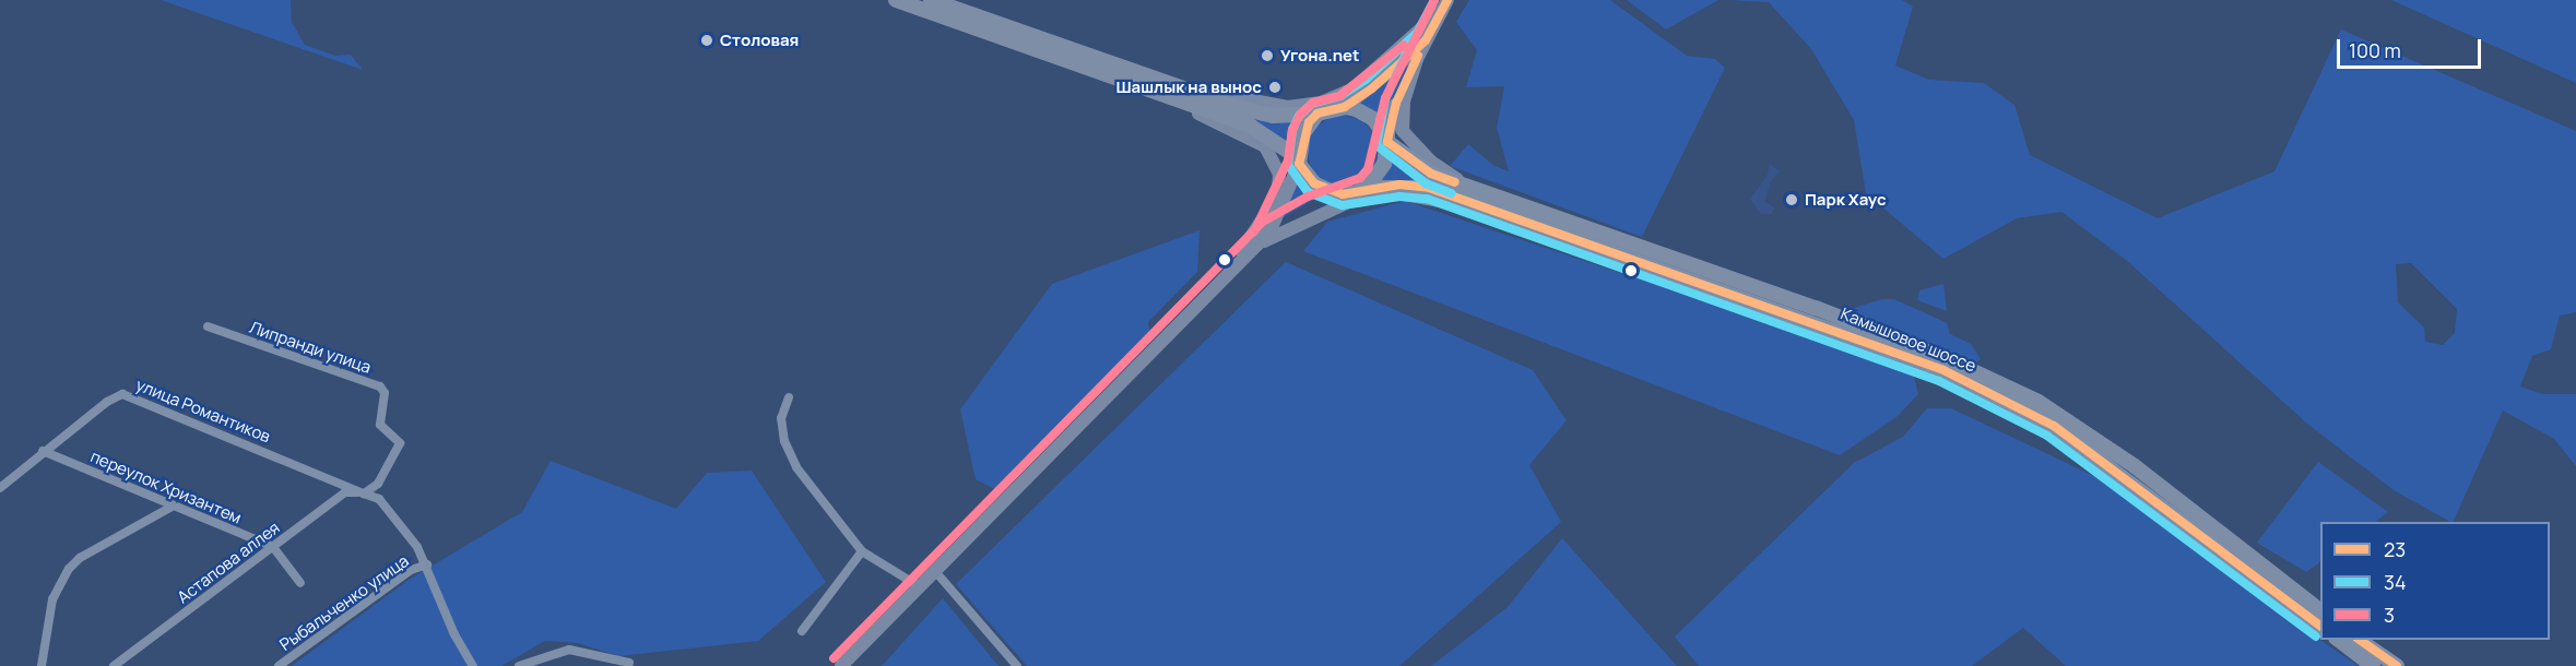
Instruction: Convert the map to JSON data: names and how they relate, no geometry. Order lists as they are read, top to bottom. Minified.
{"streets":{"main road":["Камышовое шоссе"],"street":["Липранди улица","улица Романтиков","переулок Хризантем","Астапова аллея","Рыбальченко улица"]},"crossings":[["Липранди улица","улица Романтиков"],["Липранди улица","Астапова аллея"],["улица Романтиков","переулок Хризантем"],["улица Романтиков","Астапова аллея"],["переулок Хризантем","Астапова аллея"]],"places":["Столовая","Угона.net","Шашлык на вынос","Парк Хаус"],"lines":["transit line 23","transit line 34","transit line 3"],"legend":["23","34","3"],"scale_bar":"100 m"}
